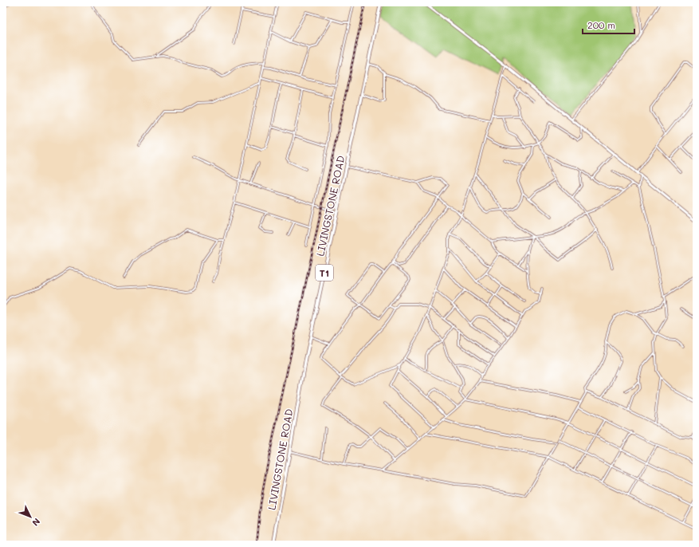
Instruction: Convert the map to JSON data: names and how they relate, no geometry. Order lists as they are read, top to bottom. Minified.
{"streets":{"highway":["LIVINGSTONE ROAD","T1"]},"scale_bar":"200 m","north":"bottom right"}
